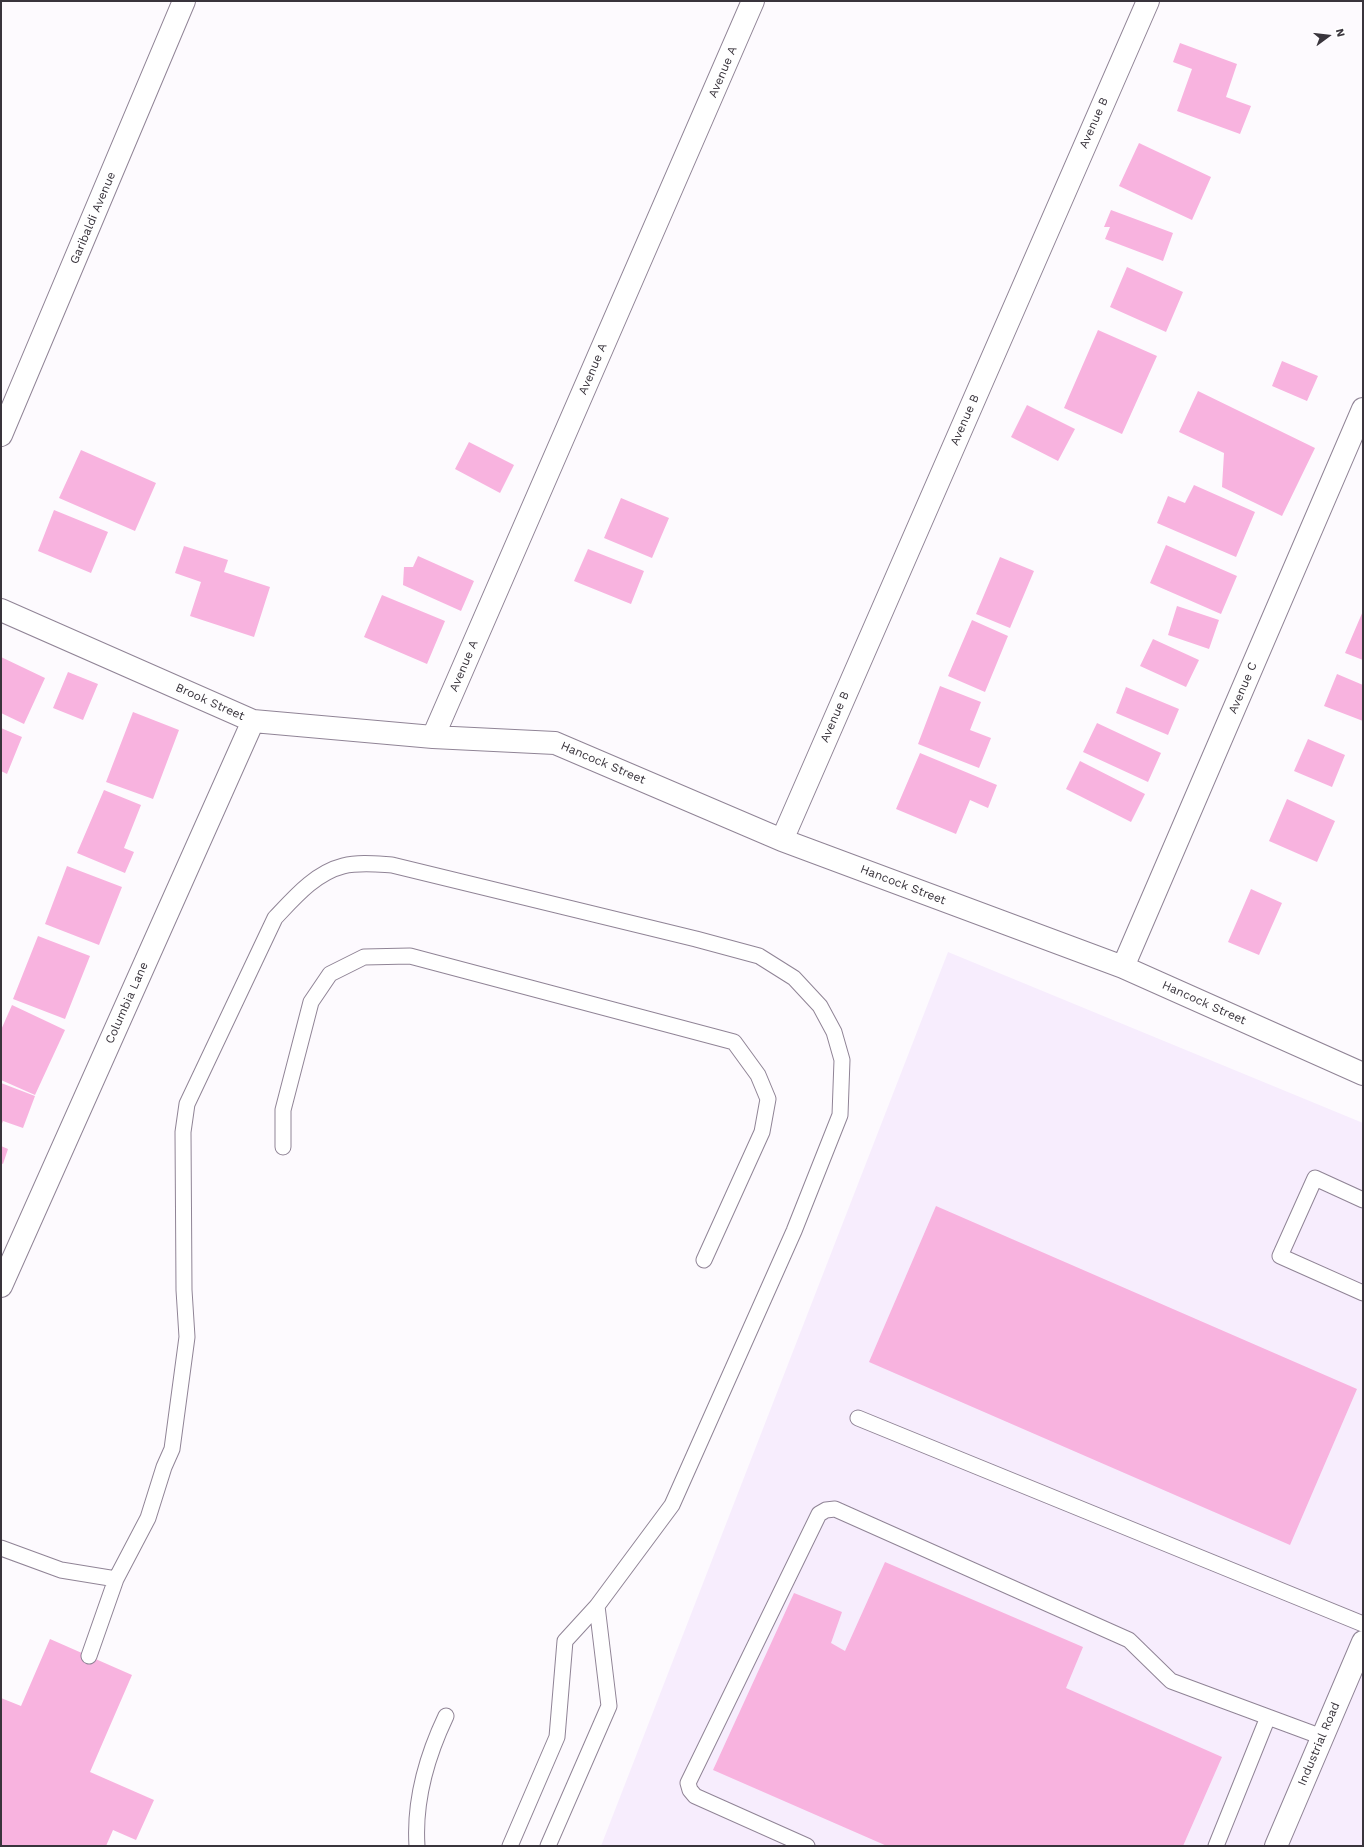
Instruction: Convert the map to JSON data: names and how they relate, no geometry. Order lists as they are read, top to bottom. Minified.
{"streets":{"street":["Avenue A","Avenue B","Garibaldi Avenue","Avenue C","Brook Street","Hancock Street","Columbia Lane","Industrial Road"]},"crossings":[["Avenue A","Brook Street"],["Avenue A","Hancock Street"],["Avenue B","Hancock Street"],["Avenue C","Hancock Street"],["Brook Street","Hancock Street"],["Brook Street","Columbia Lane"]],"north":"right"}
